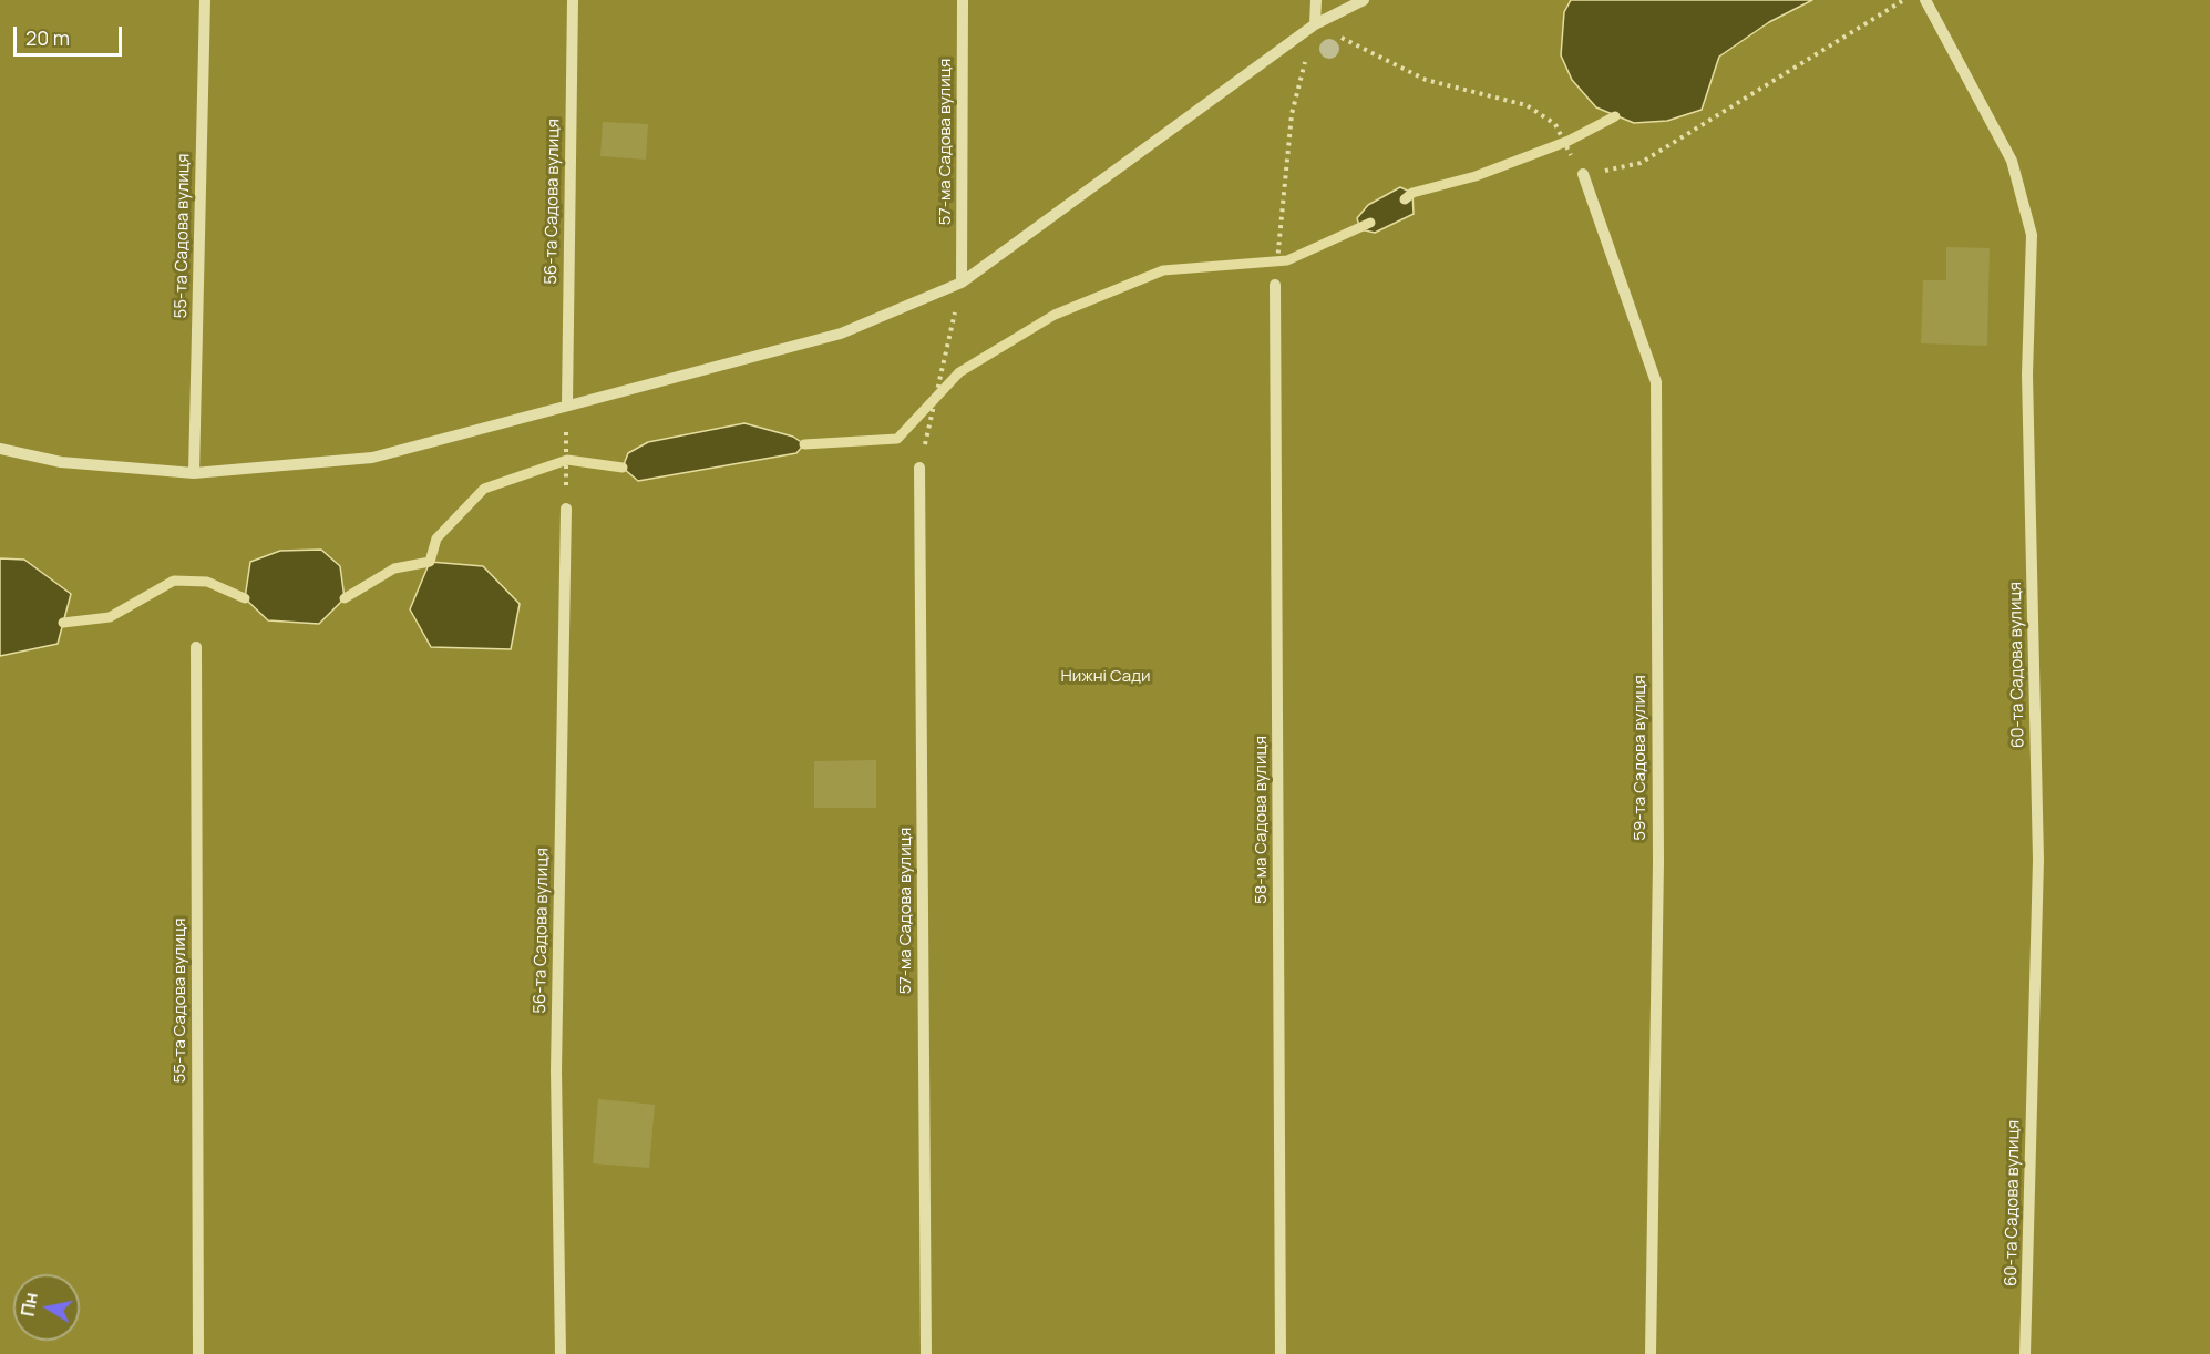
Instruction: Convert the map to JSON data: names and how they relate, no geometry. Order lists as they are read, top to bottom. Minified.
{"streets":{"street":["57-ма Садова вулиця","56-та Садова вулиця","55-та Садова вулиця","60-та Садова вулиця","59-та Садова вулиця","58-ма Садова вулиця"]},"parks":["Нижні Сади"],"scale_bar":"20 m","north":"left"}
